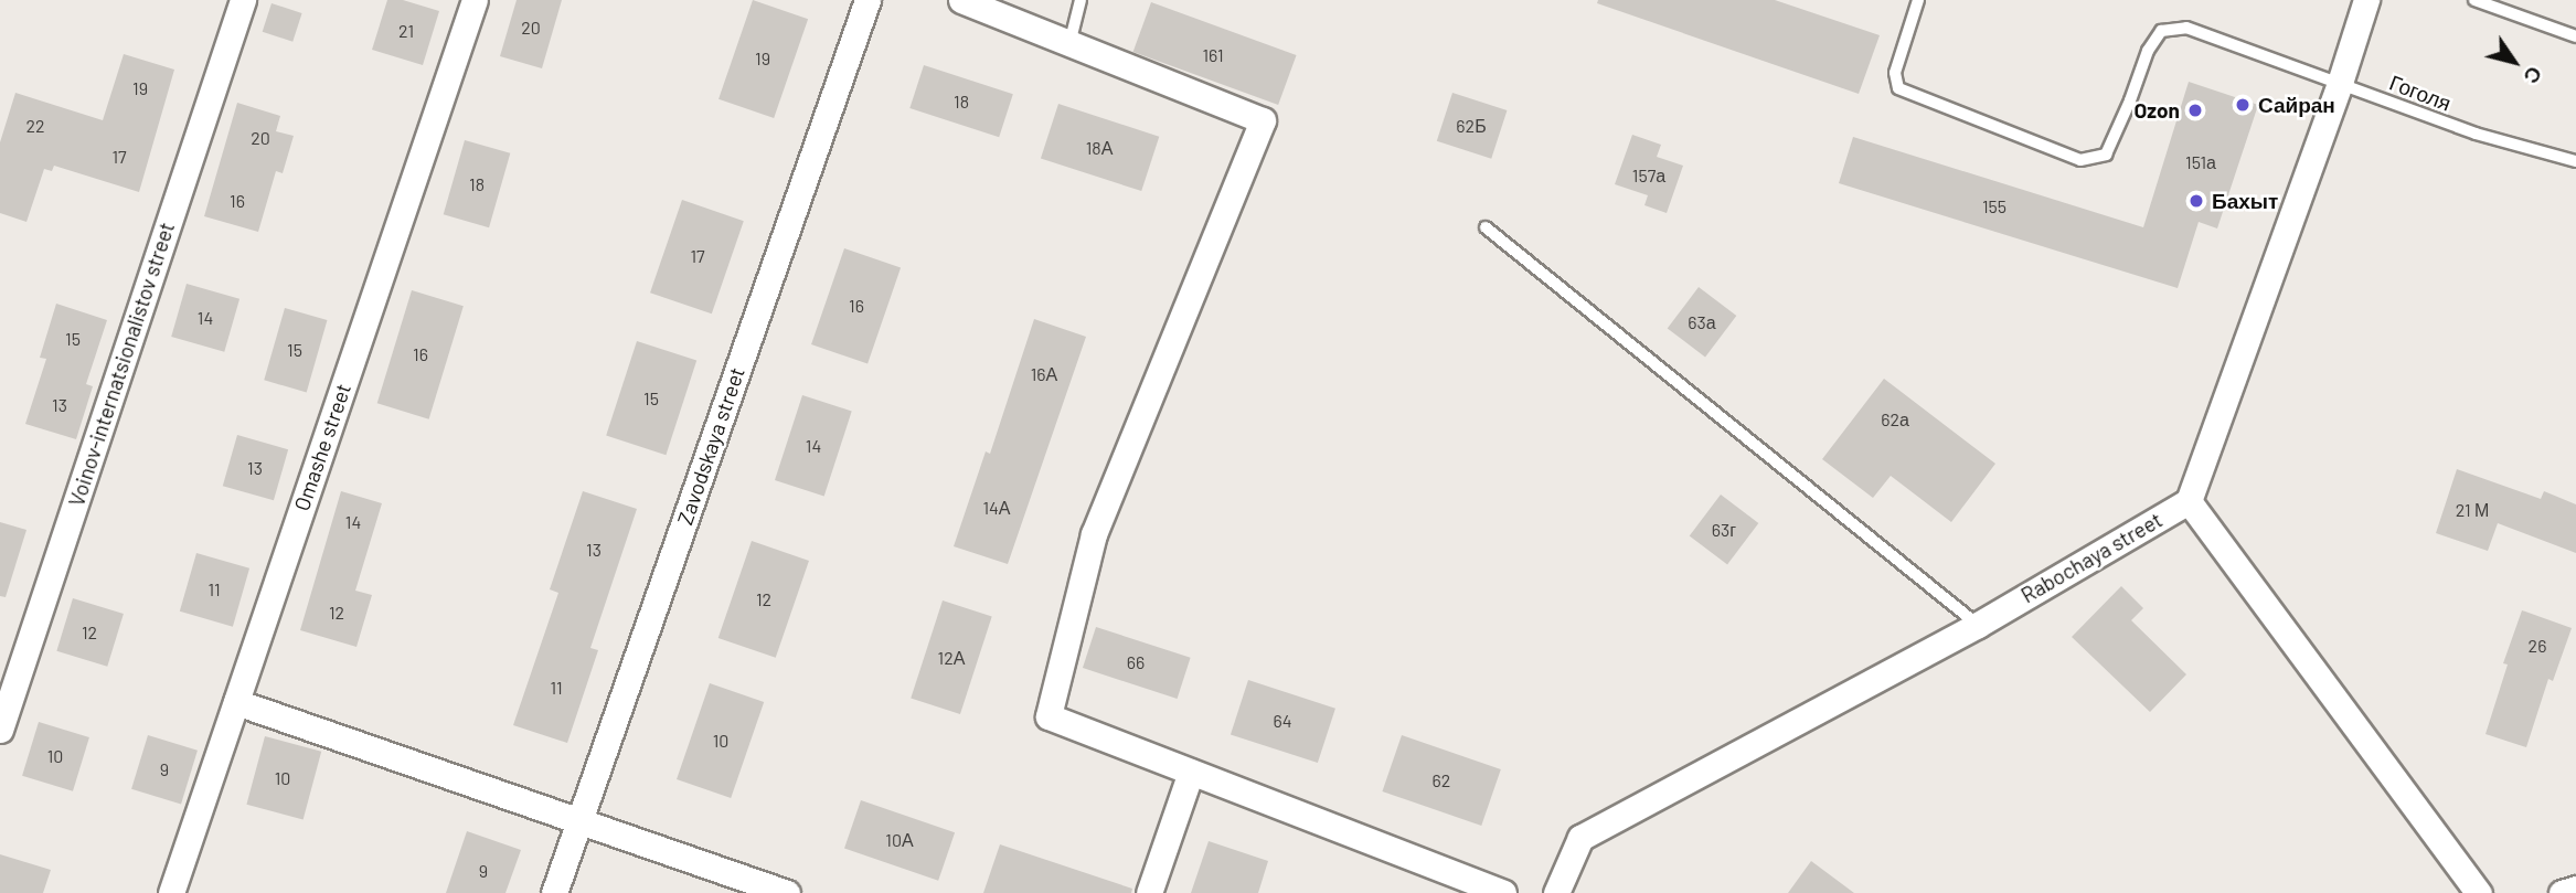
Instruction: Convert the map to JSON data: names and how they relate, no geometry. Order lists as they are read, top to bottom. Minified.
{"streets":{"street":["Voinov-internatsionalistov street","Zavodskaya street","Omashe street","Rabochaya street"],"lane":["Гоголя"]},"places":["Сайран","Ozon","Бахыт"],"house_numbers":["20","21","161","19","19","18","22","62Б","20","18А","17","151а","157а","18","16","155","17","16","14","63а","15","15","16","16А","15","13","62а","14","13","14А","21 М","14","63г","13","11","12","12","12","26","12А","66","11","64","10","10","9","10","62","10А","9"],"north":"bottom right"}
